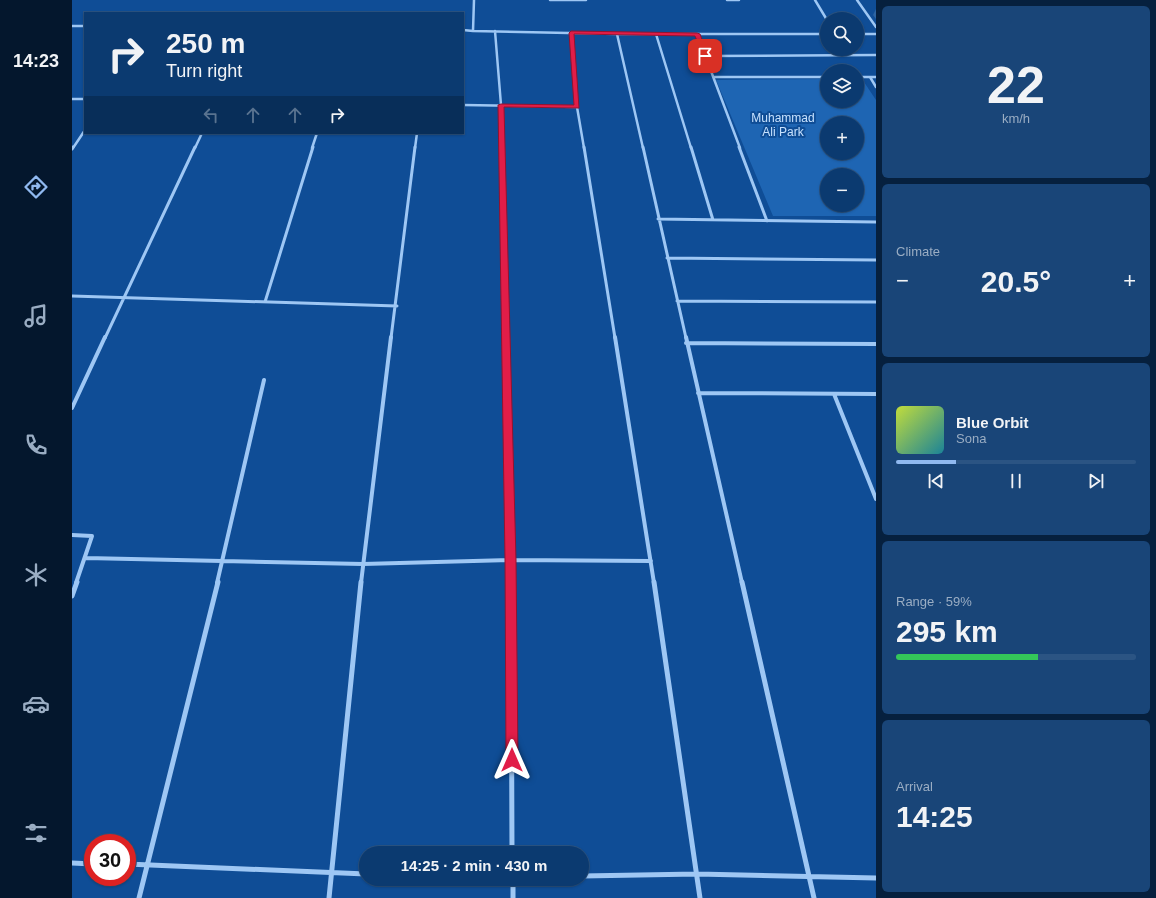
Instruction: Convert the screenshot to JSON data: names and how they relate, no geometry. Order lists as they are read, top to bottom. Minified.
{"parks":["Muhammad Ali Park"],"page":{"tabs":"14:23","tile":[["22","km/h"],"Climate",["Range · 59%","295 km"],["Arrival","14:25"]],"map_buttons":["+","−"],"turn":["250 m","Turn right"],"heat":["−","20.5°","+"],"song":["Blue Orbit","Sona"],"limit":"30","trip":"14:25 · 2 min · 430 m"}}
